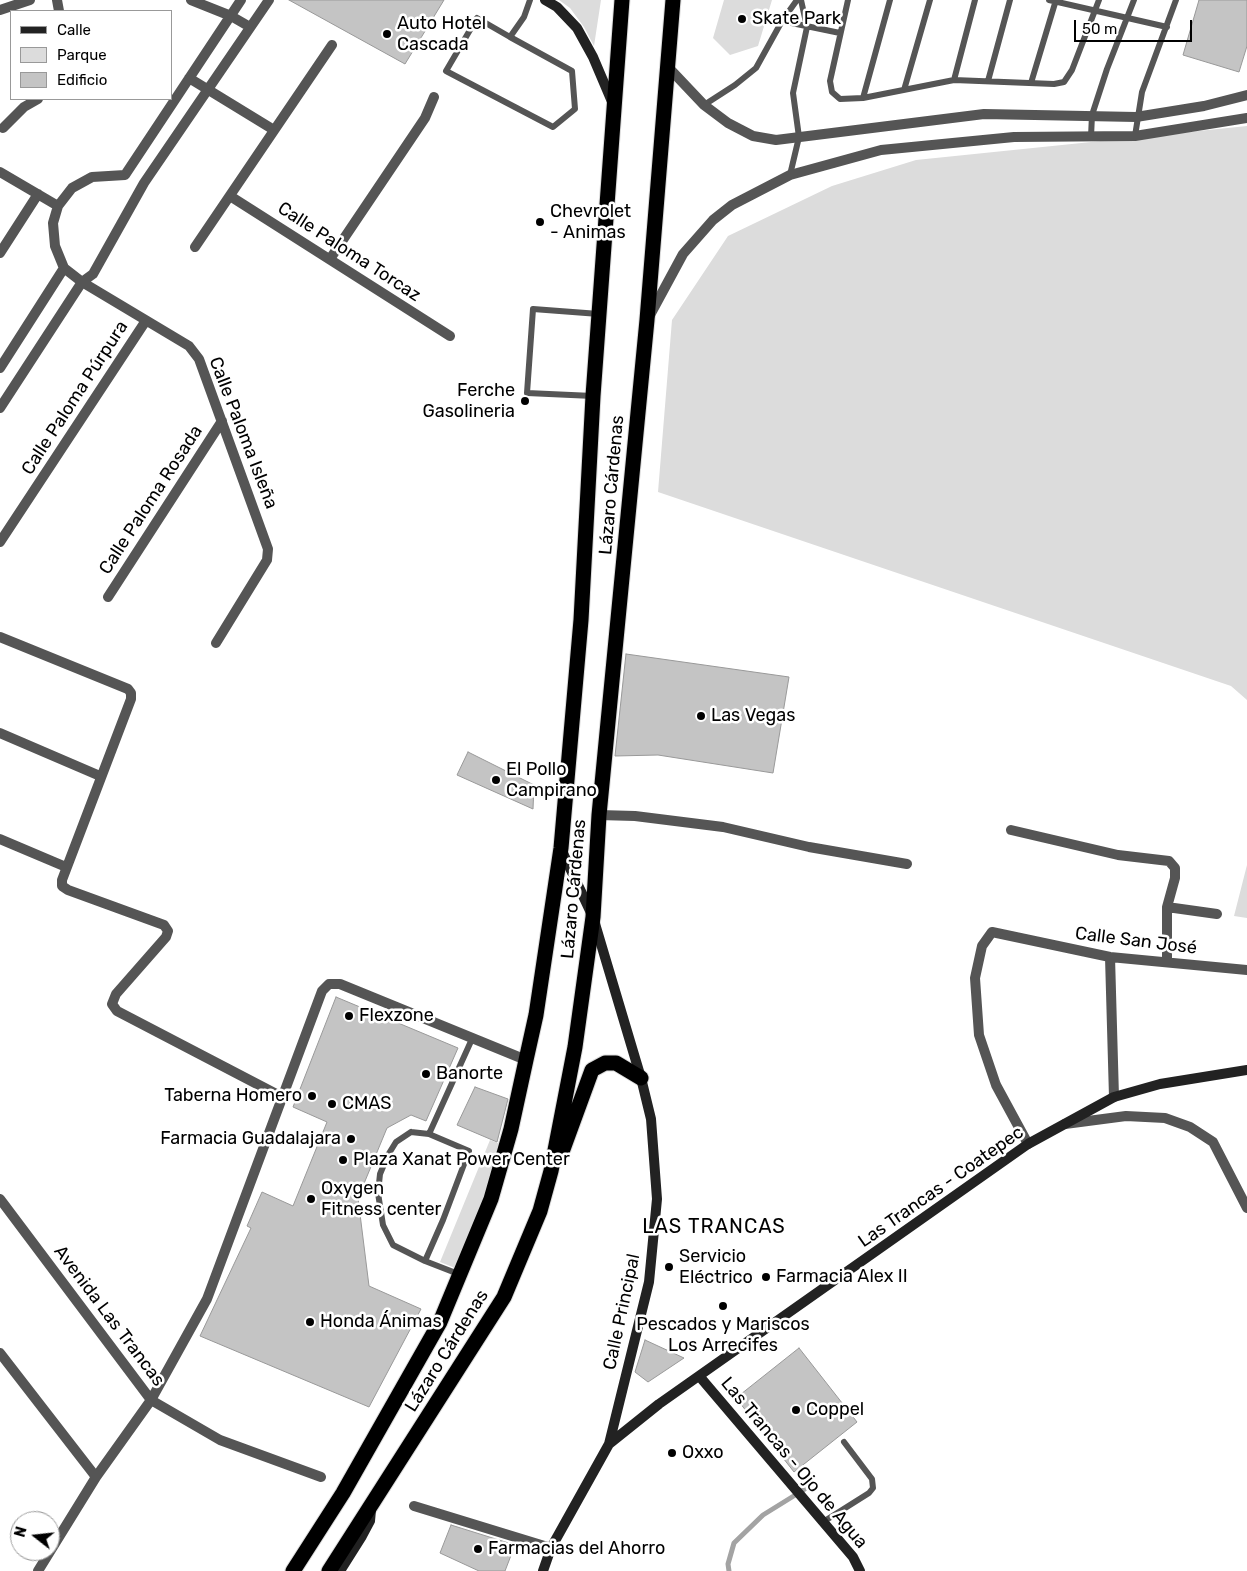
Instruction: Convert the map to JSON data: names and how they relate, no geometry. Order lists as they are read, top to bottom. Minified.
{"streets":{"highway":["Lázaro Cárdenas"],"main road":["Las Trancas - Coatepec","Calle Principal","Las Trancas - Ojo de Agua"],"street":["Calle Paloma Torcaz","Calle Paloma Púrpura","Calle Paloma Isleña","Calle Paloma Rosada","Calle San José","Avenida Las Trancas"]},"crossings":[["Calle Paloma Púrpura","Calle Paloma Isleña"],["Calle Paloma Isleña","Calle Paloma Rosada"],["Lázaro Cárdenas","Calle Principal"],["Calle San José","Las Trancas - Coatepec"],["Las Trancas - Coatepec","Calle Principal"],["Las Trancas - Coatepec","Las Trancas - Ojo de Agua"]],"districts":["LAS TRANCAS"],"places":["Skate Park","Auto Hotel Cascada","Chevrolet - Animas","Ferche Gasolineria","Las Vegas","El Pollo Campirano","Flexzone","Banorte","Taberna Homero","CMAS","Farmacia Guadalajara","Plaza Xanat Power Center","Oxygen Fitness center","Servicio Eléctrico","Farmacia Alex II","Pescados y Mariscos Los Arrecifes","Honda Ánimas","Coppel","Oxxo","Farmacias del Ahorro"],"legend":["Calle","Parque","Edificio"],"scale_bar":"50 m","north":"left"}
